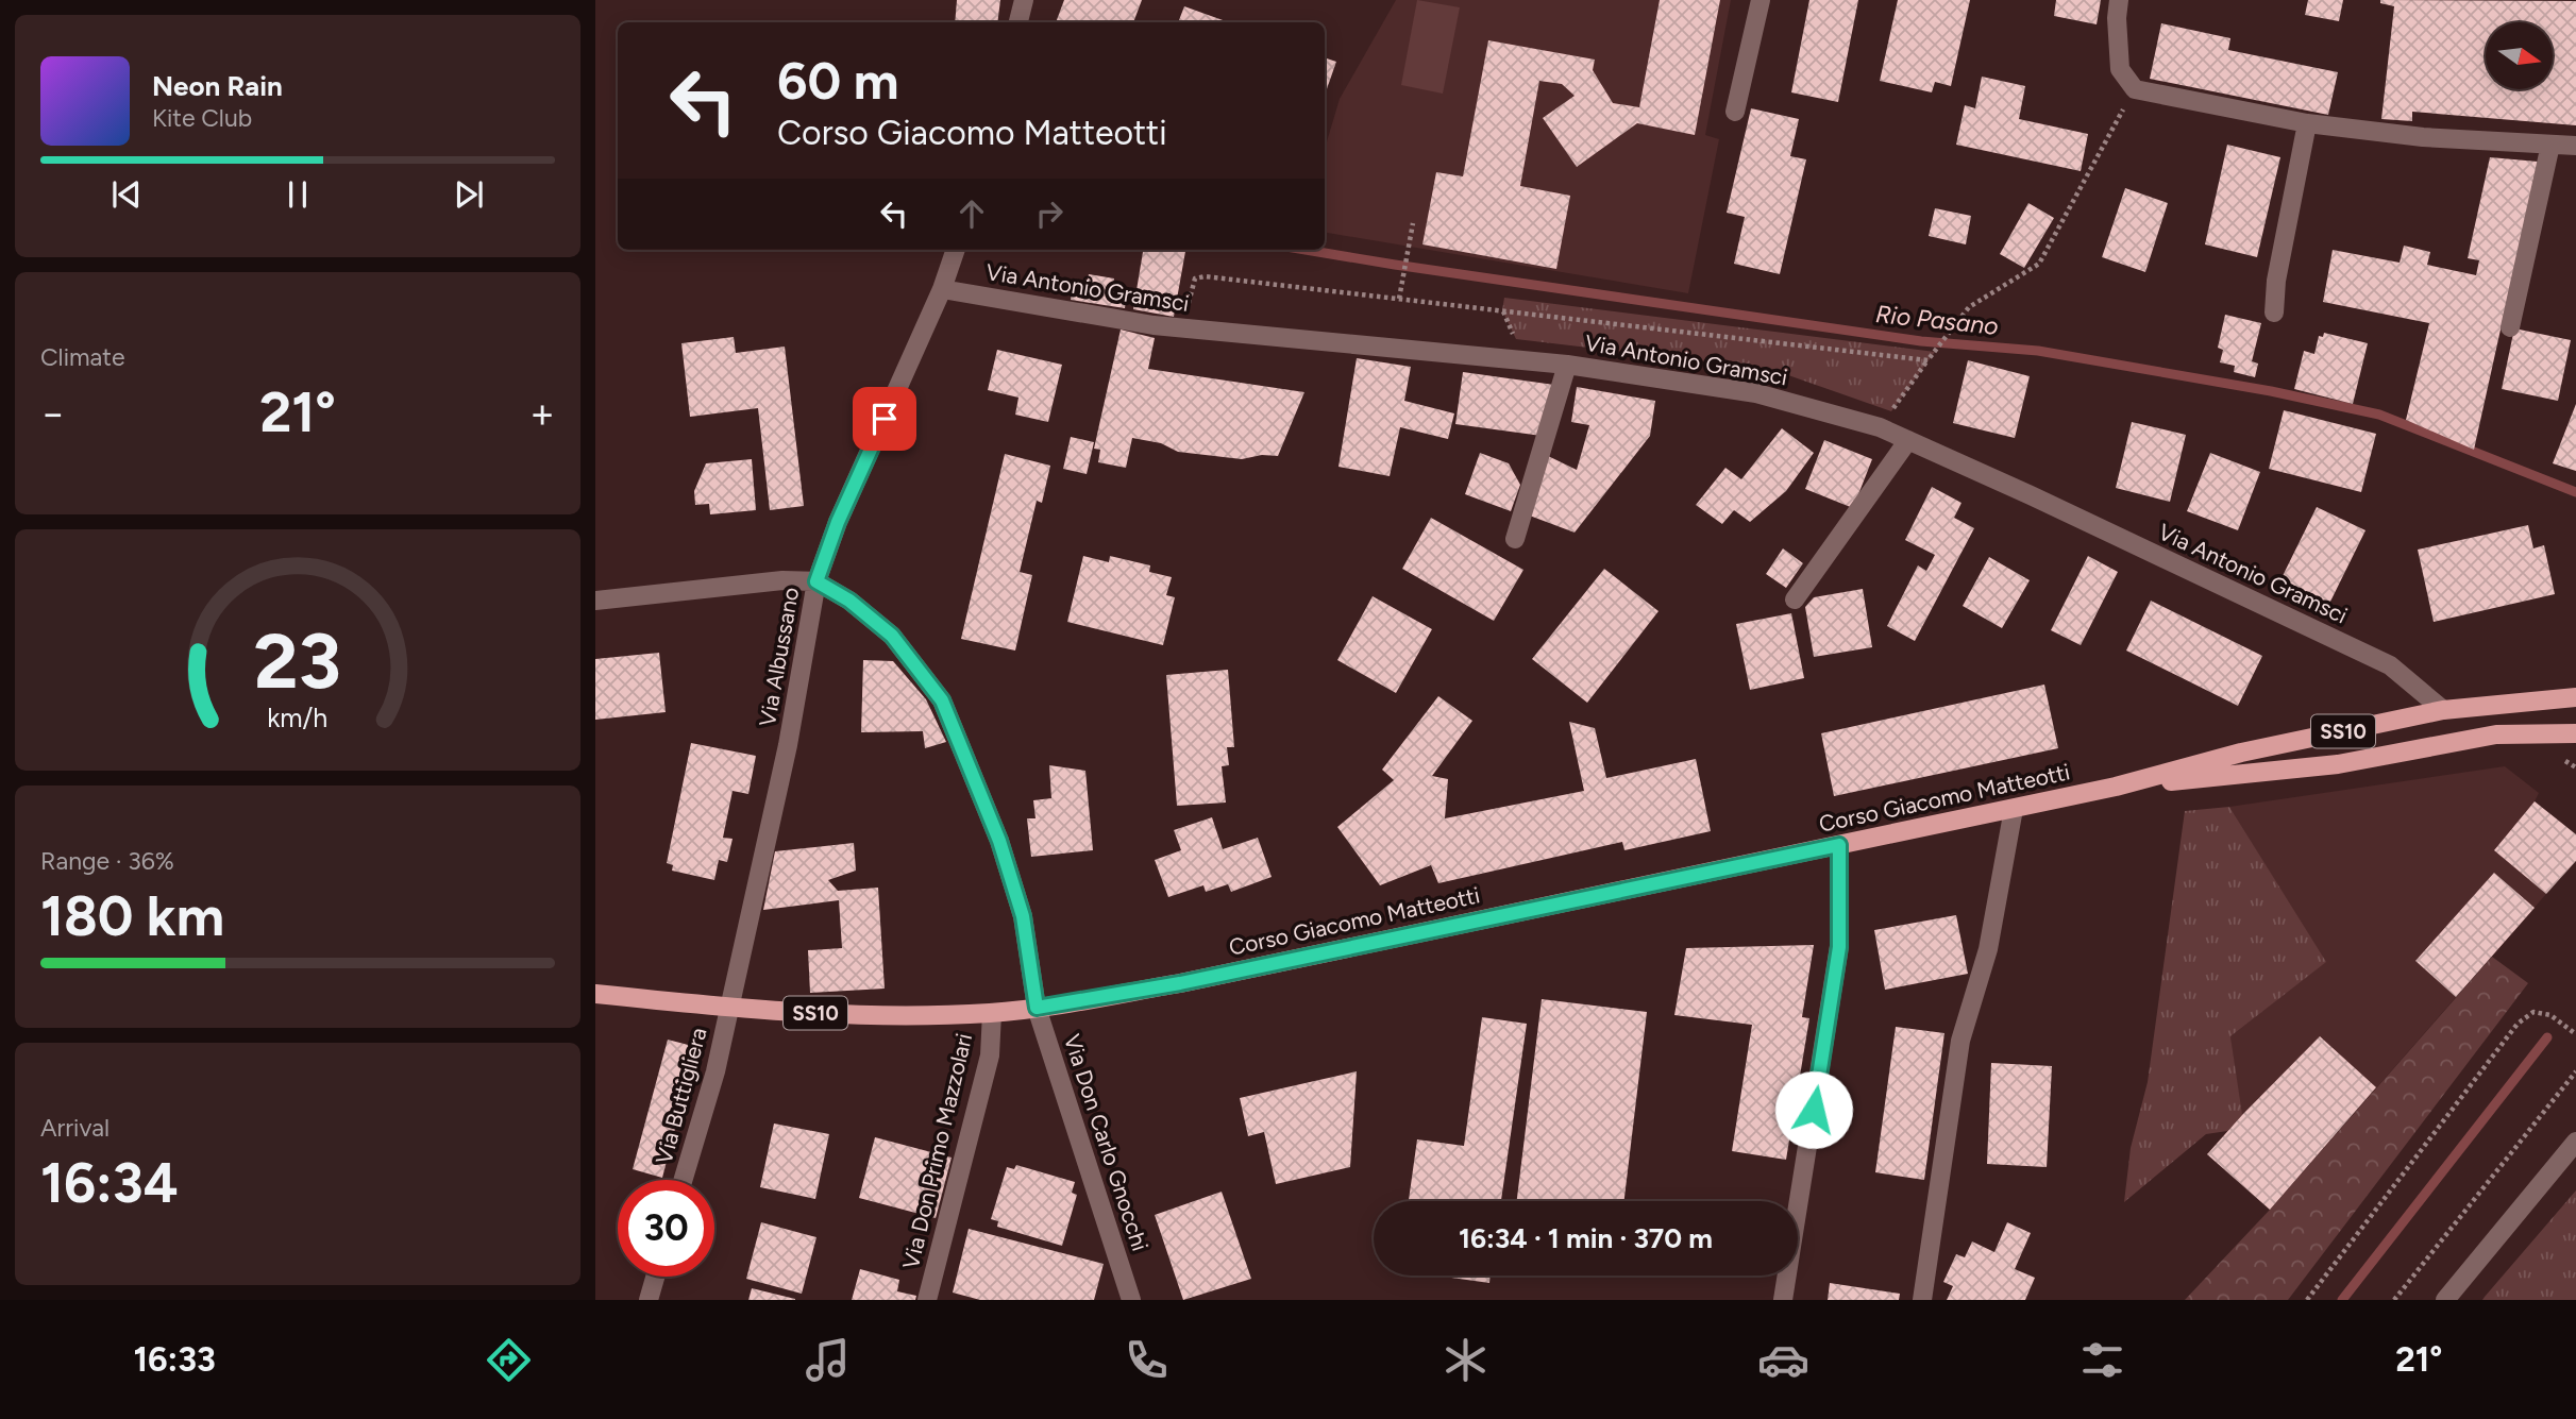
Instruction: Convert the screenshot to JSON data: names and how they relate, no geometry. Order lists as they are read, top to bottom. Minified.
{"streets":{"main road":["SS10","Corso Giacomo Matteotti"],"street":["Via Antonio Gramsci","Via Albussano","Via Buttigliera","Via Don Carlo Gnocchi","Via Don Primo Mazzolari"]},"crossings":[["Via Antonio Gramsci","Via Albussano"],["Via Antonio Gramsci","Corso Giacomo Matteotti"],["Via Albussano","Corso Giacomo Matteotti"],["Via Albussano","Via Buttigliera"],["Via Albussano","Via Don Carlo Gnocchi"],["Corso Giacomo Matteotti","Via Buttigliera"],["Corso Giacomo Matteotti","Via Don Carlo Gnocchi"],["Corso Giacomo Matteotti","Via Don Primo Mazzolari"]],"water":["Rio Pasano"],"north":"right","page":{"turn":["60 m","Corso Giacomo Matteotti"],"song":["Neon Rain","Kite Club"],"tile":["Climate",["Range · 36%","180 km"],["Arrival","16:34"]],"heat":["−","21°","+"],"limit":"30","trip":"16:34 · 1 min · 370 m","tabs":["16:33","21°"],"gauge":["23","km/h"]}}
